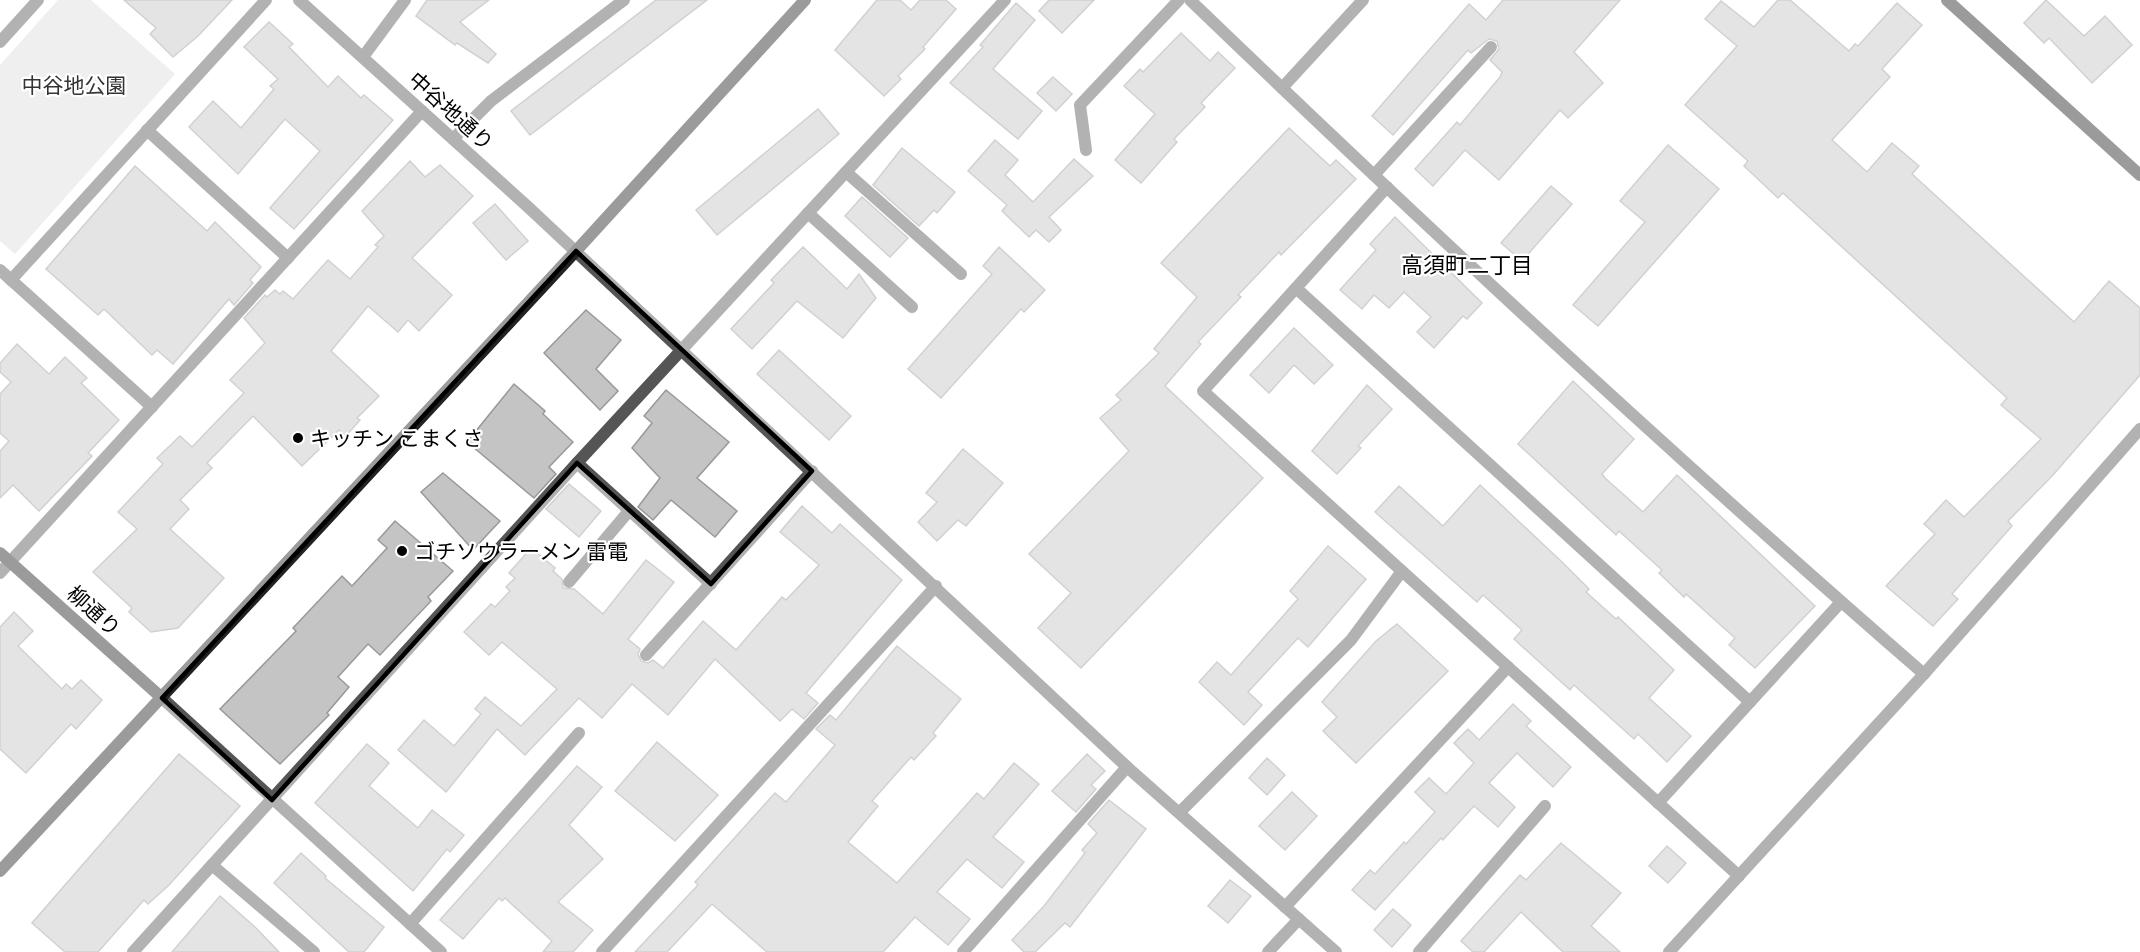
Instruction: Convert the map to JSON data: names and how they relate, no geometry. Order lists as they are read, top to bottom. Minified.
{"streets":{"street":["中谷地通り","柳通り"]},"districts":["高須町二丁目"],"parks":["中谷地公園"],"places":["キッチン こまくさ","ゴチソウラーメン 雷電"]}
